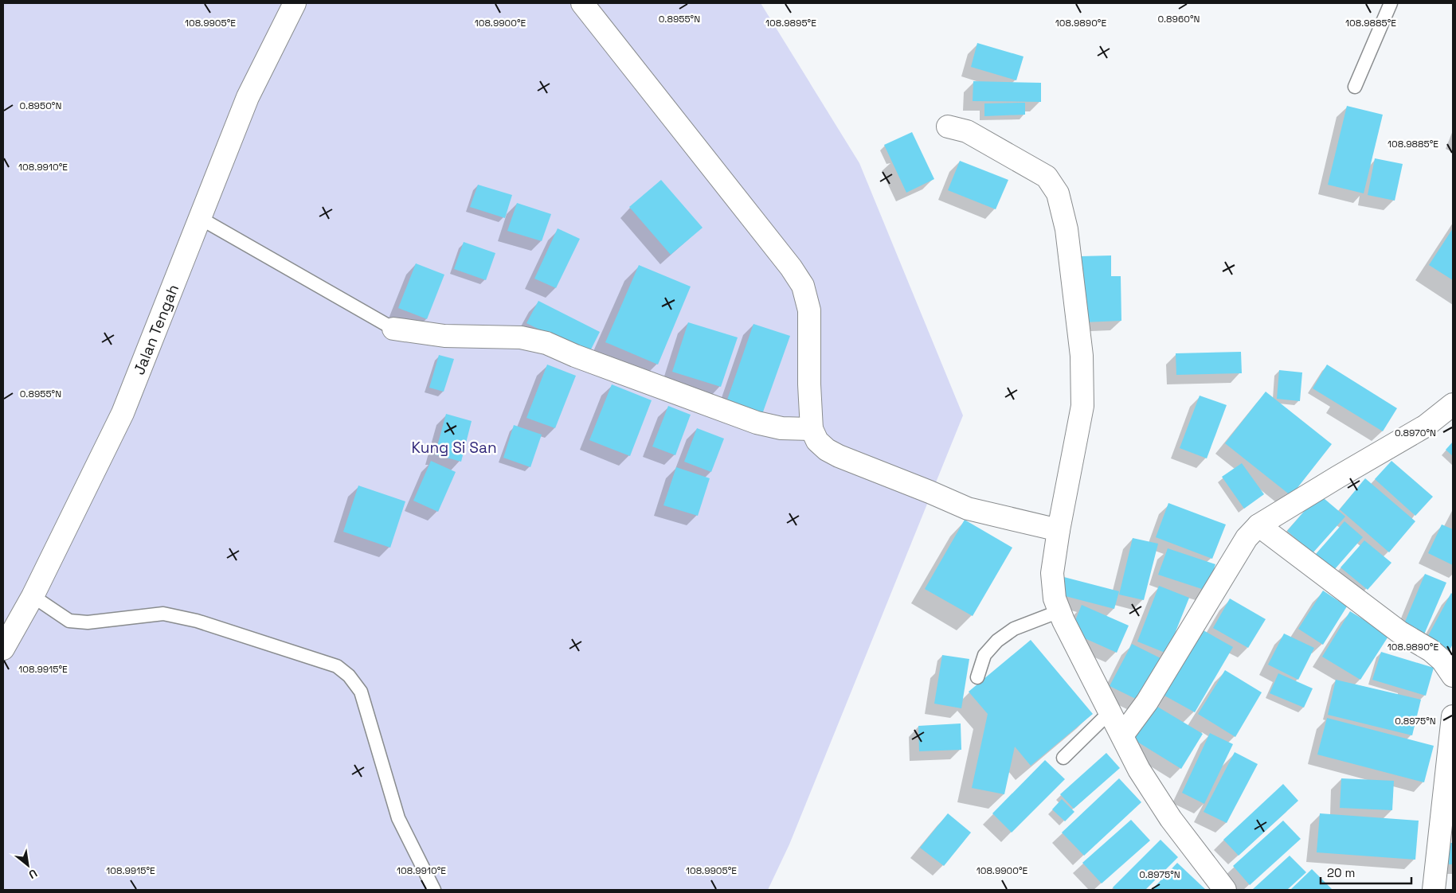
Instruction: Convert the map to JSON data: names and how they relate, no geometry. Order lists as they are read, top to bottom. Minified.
{"streets":{"street":["Jalan Tengah"]},"parks":["Kung Si San"],"scale_bar":"20 m","north":"bottom right","coordinates":["0.8955°N","0.8960°N","108.9905°E","108.9895°E","108.9900°E","108.9890°E","108.9885°E","0.8950°N","108.9910°E","0.8970°N","108.9915°E","0.8975°N"]}
